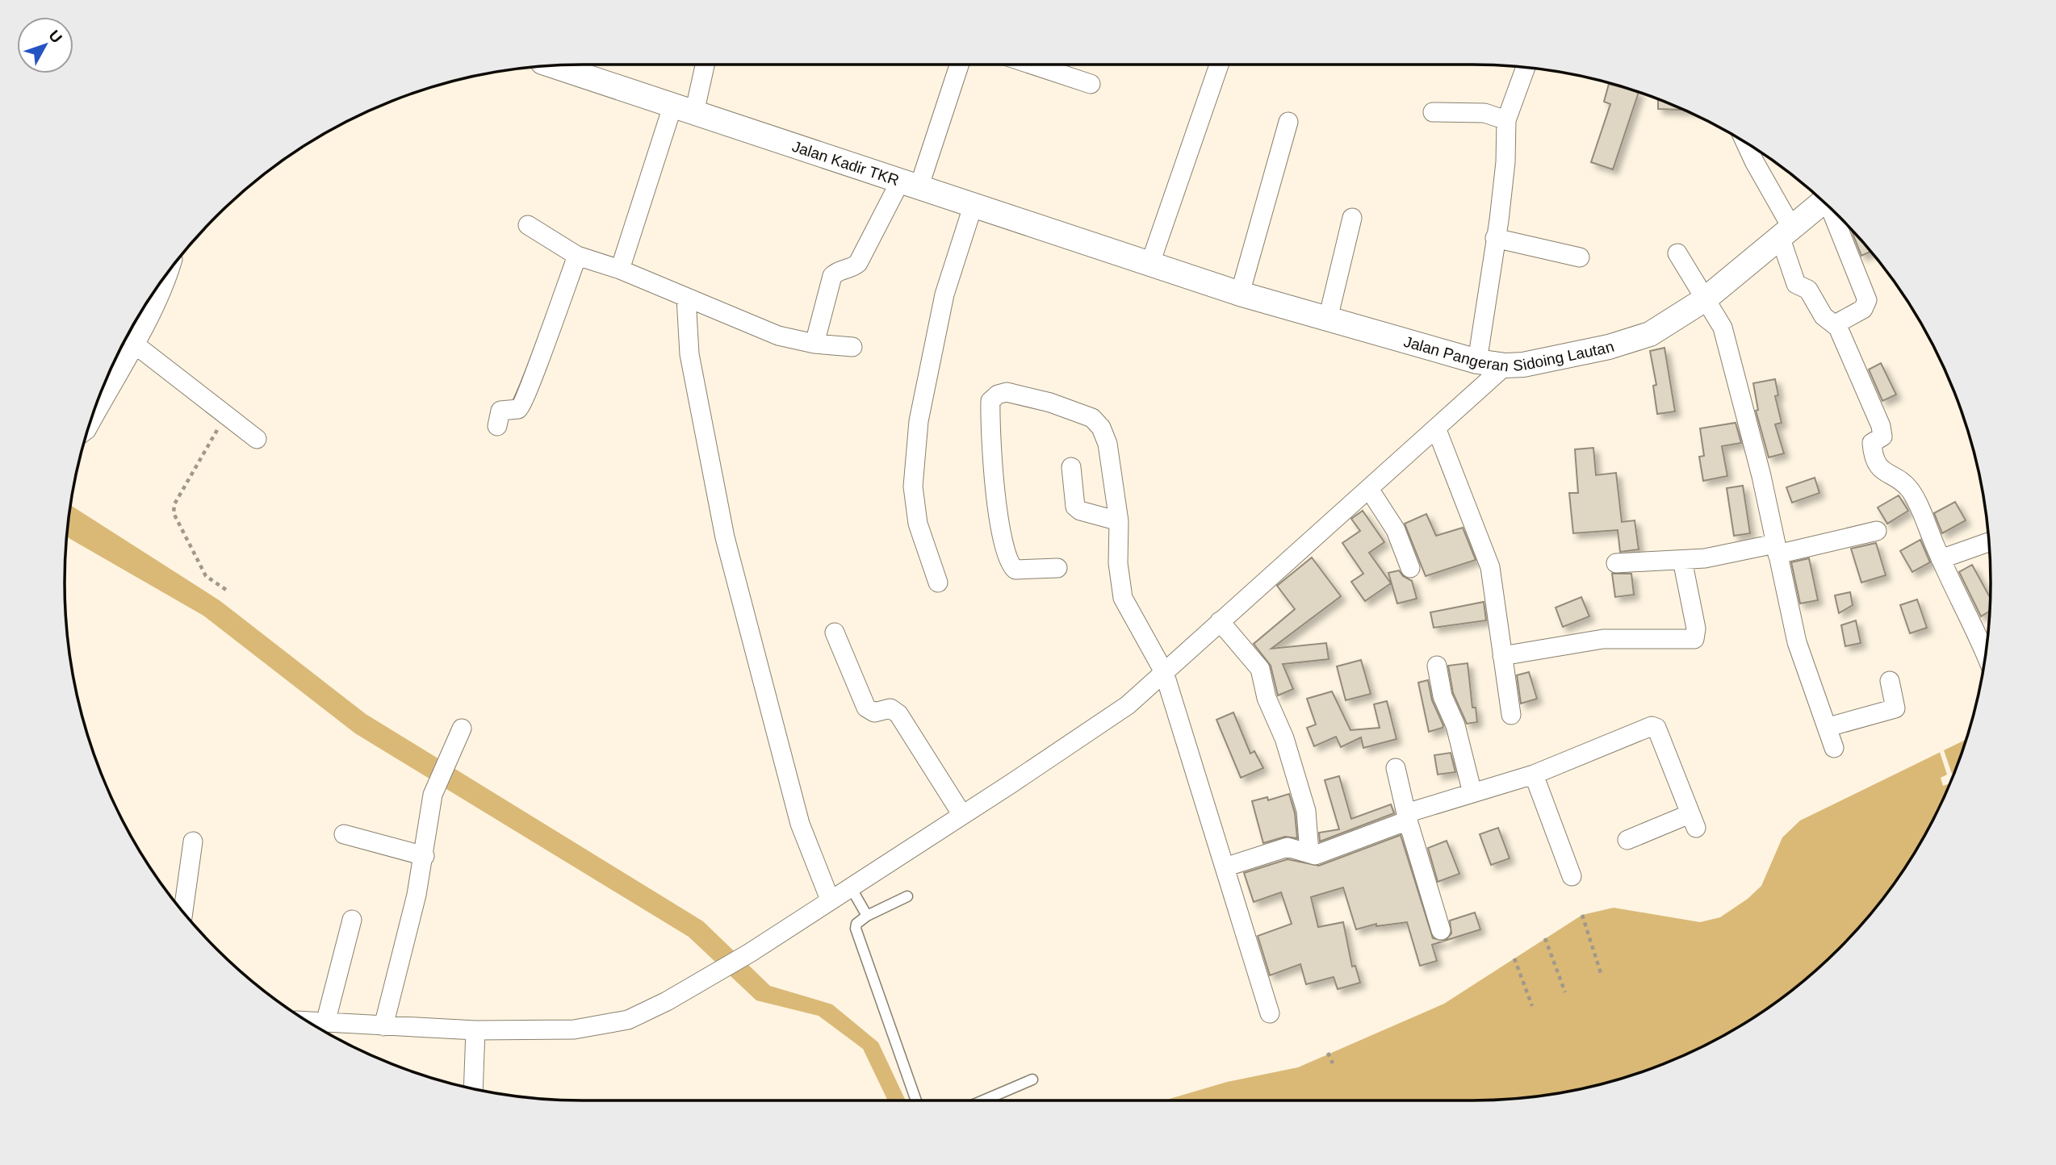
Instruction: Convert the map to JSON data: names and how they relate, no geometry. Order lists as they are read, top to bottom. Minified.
{"streets":{"street":["Jalan Kadir TKR","Jalan Pangeran Sidoing Lautan"]},"crossings":[["Jalan Kadir TKR","Jalan Pangeran Sidoing Lautan"]],"north":"top right"}
